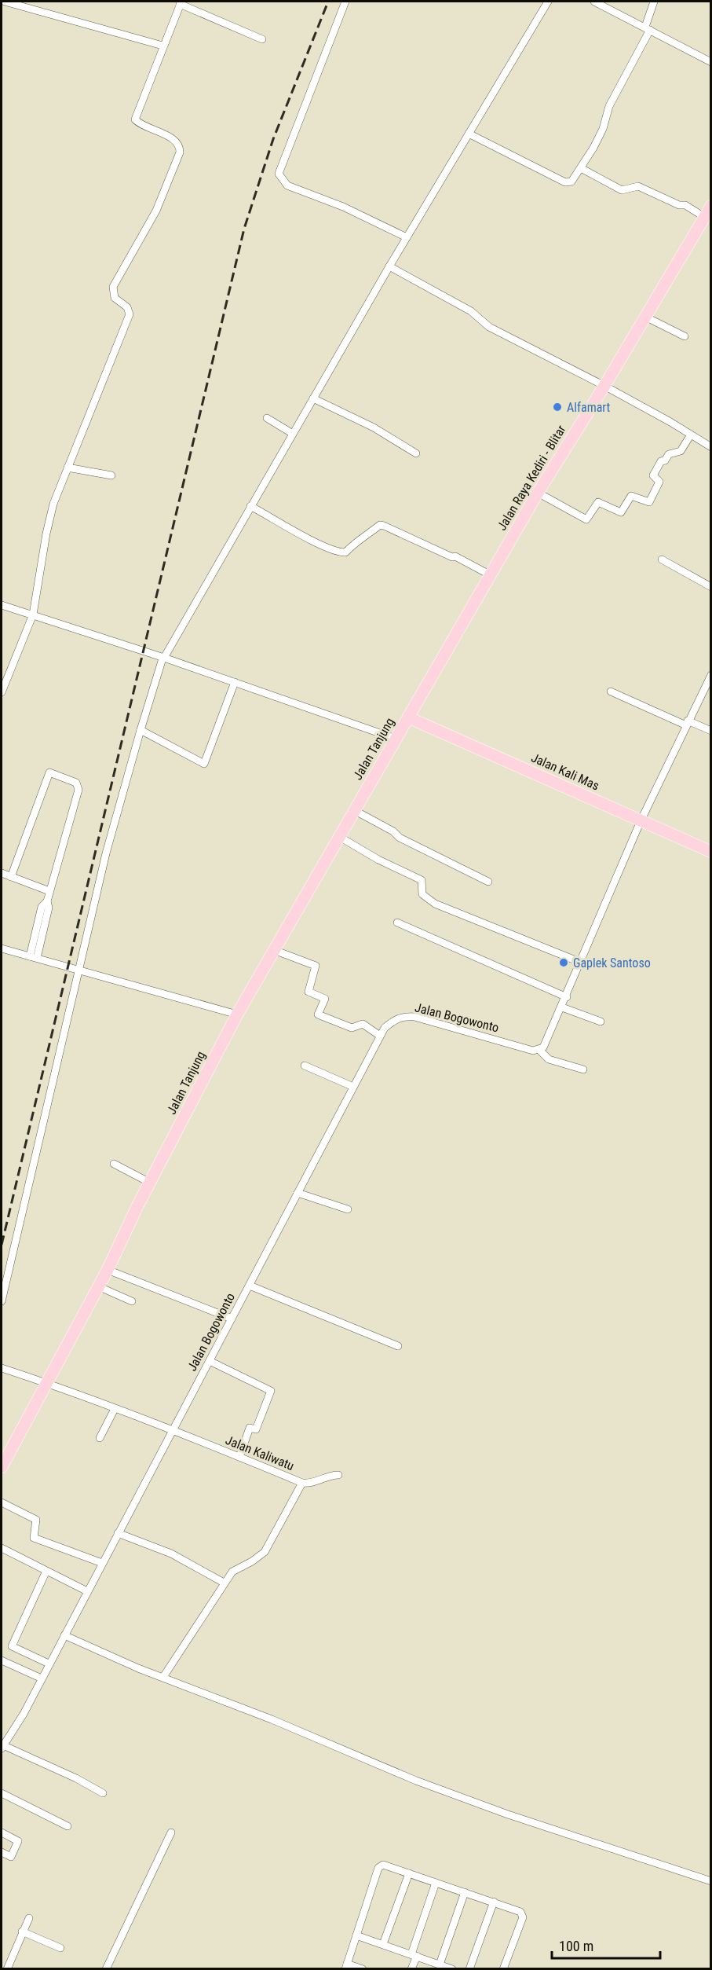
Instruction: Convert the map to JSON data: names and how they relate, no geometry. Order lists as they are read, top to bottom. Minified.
{"streets":{"main road":["Jalan Raya Kediri - Blitar","Jalan Tanjung","Jalan Kali Mas"],"street":["Jalan Bogowonto","Jalan Kaliwatu"]},"crossings":[["Jalan Raya Kediri - Blitar","Jalan Tanjung"],["Jalan Raya Kediri - Blitar","Jalan Kali Mas"],["Jalan Tanjung","Jalan Kali Mas"],["Jalan Bogowonto","Jalan Kaliwatu"]],"places":["Alfamart","Gaplek Santoso"],"scale_bar":"100 m"}
